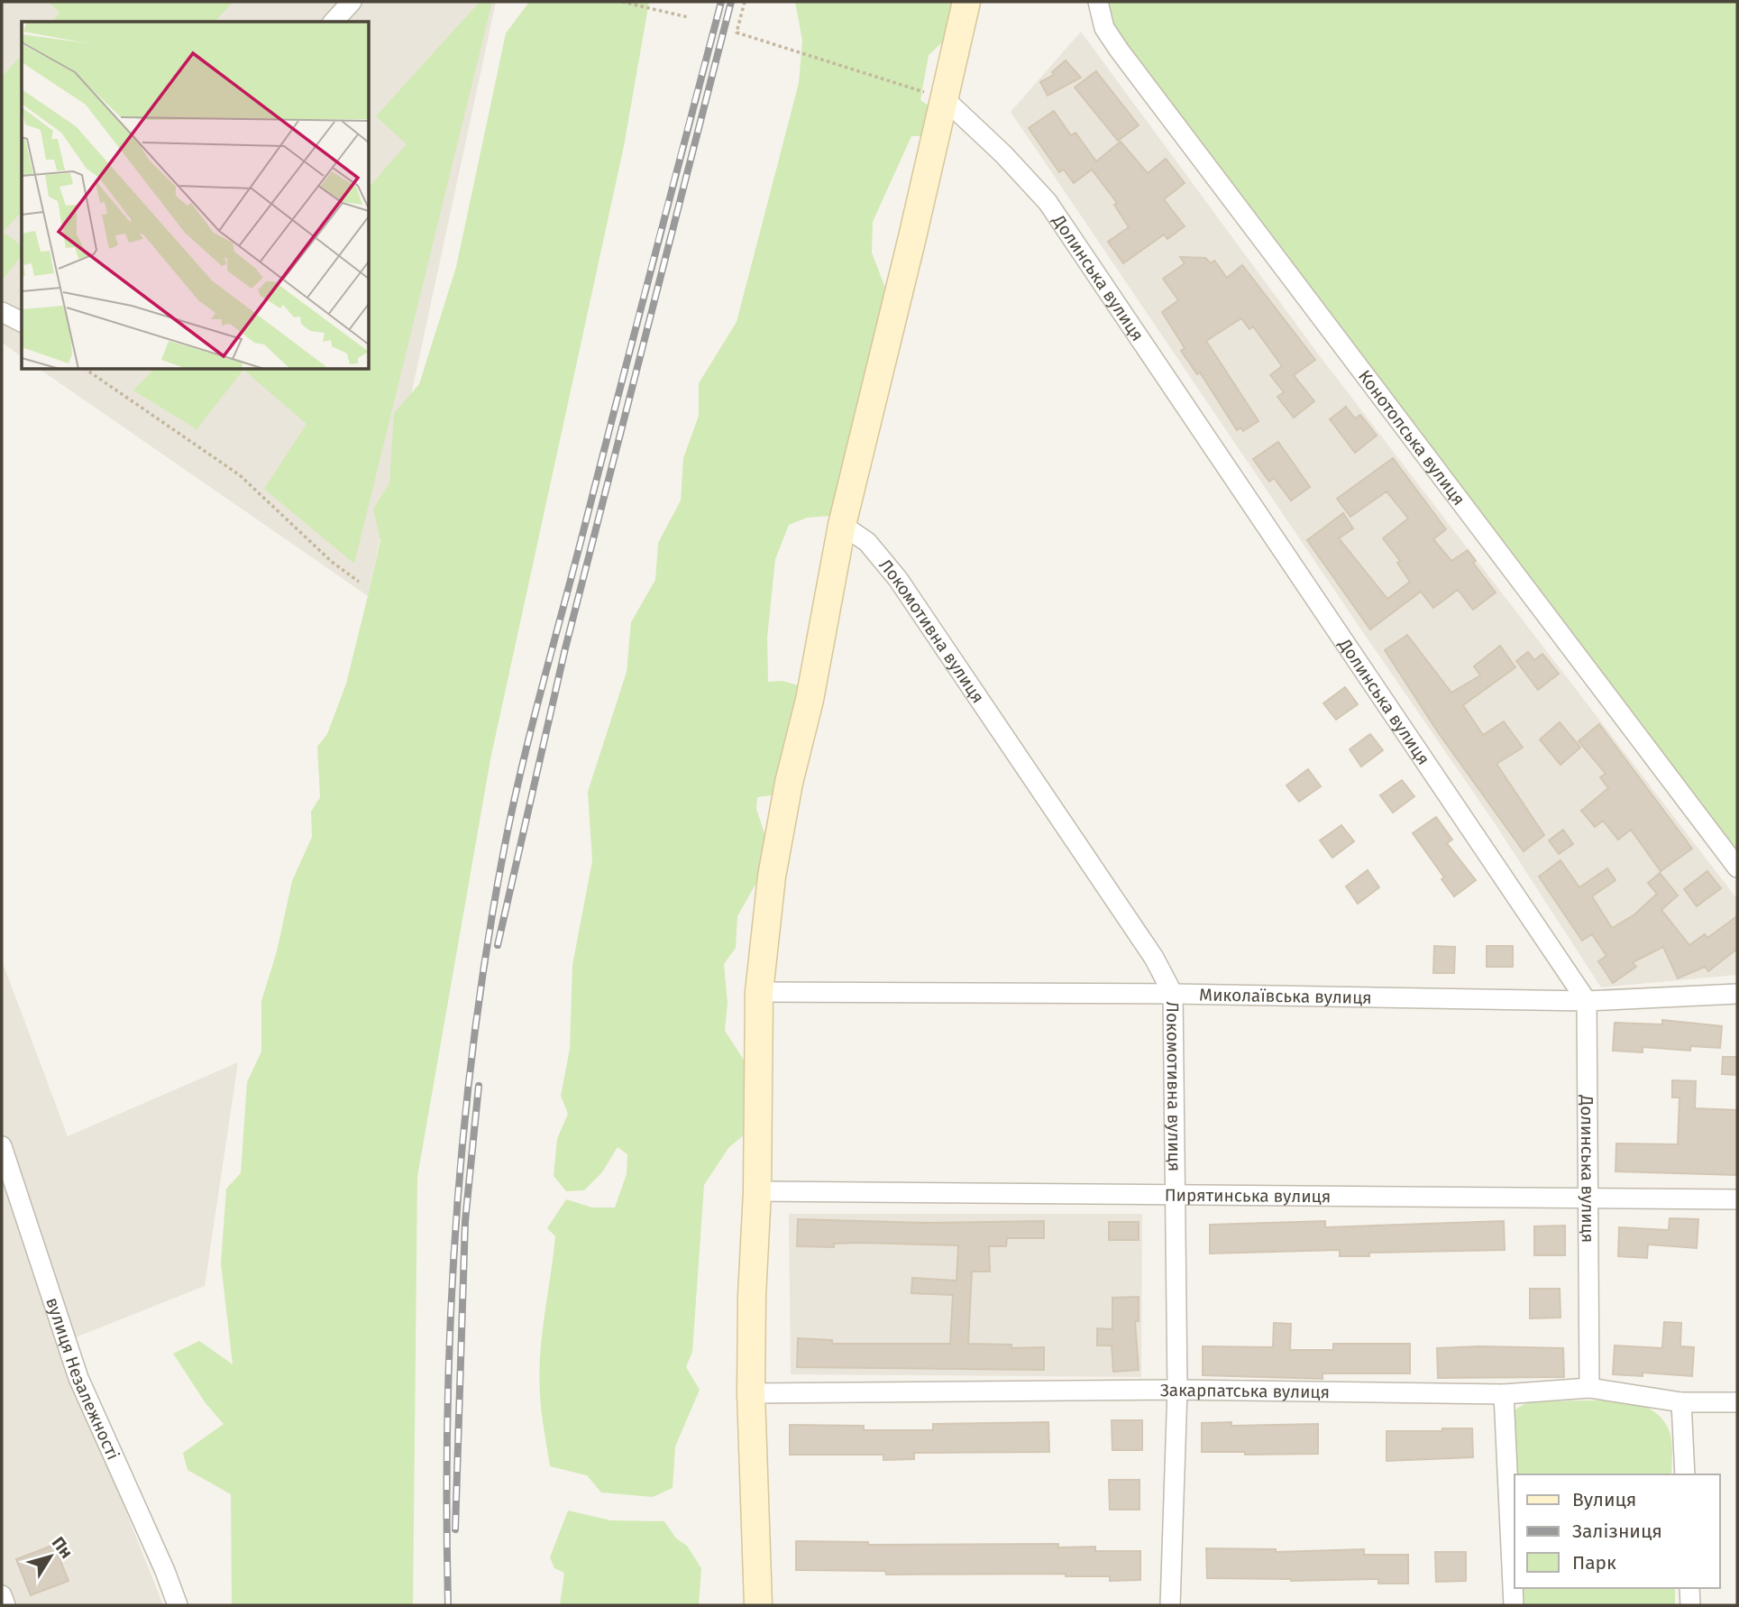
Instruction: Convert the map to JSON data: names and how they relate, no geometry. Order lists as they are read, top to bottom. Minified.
{"streets":{"street":["Долинська вулиця","Конотопська вулиця","Локомотивна вулиця","Миколаївська вулиця","Пирятинська вулиця","вулиця Незалежності","Закарпатська вулиця"]},"crossings":[["Долинська вулиця","Миколаївська вулиця"],["Долинська вулиця","Пирятинська вулиця"],["Долинська вулиця","Закарпатська вулиця"],["Локомотивна вулиця","Миколаївська вулиця"],["Локомотивна вулиця","Пирятинська вулиця"],["Локомотивна вулиця","Закарпатська вулиця"]],"legend":["Вулиця","Залізниця","Парк"],"north":"top right"}
